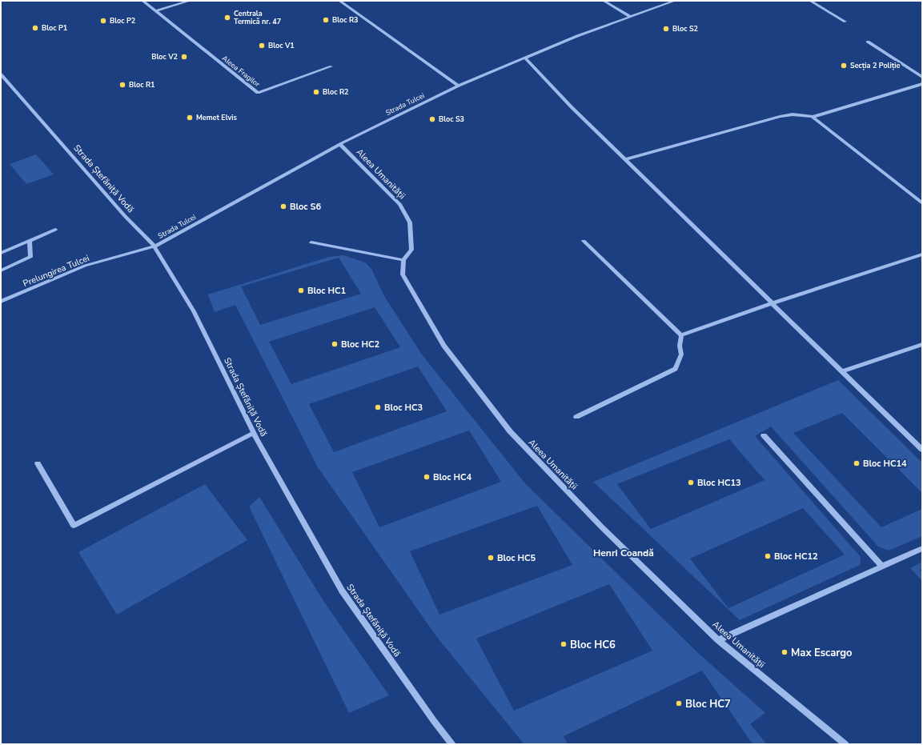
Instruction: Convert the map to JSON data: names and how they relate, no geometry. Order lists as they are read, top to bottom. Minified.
{"streets":{"street":["Aleea Fragilor","Strada Tulcei","Aleea Umanității","Strada Ștefăniță Vodă","Prelungirea Tulcei"]},"crossings":[["Strada Tulcei","Aleea Umanității"],["Strada Tulcei","Strada Ștefăniță Vodă"],["Strada Tulcei","Prelungirea Tulcei"],["Strada Ștefăniță Vodă","Prelungirea Tulcei"]],"districts":["Henri Coandă"],"places":["Centrala Termică nr. 47","Bloc R3","Bloc P2","Bloc P1","Bloc S2","Bloc V1","Bloc V2","Secția 2 Poliție","Bloc R1","Bloc R2","Memet Elvis","Bloc S3","Bloc S6","Bloc HC1","Bloc HC2","Bloc HC3","Bloc HC14","Bloc HC4","Bloc HC13","Bloc HC12","Bloc HC5","Bloc HC6","Max Escargo","Bloc HC7"]}
